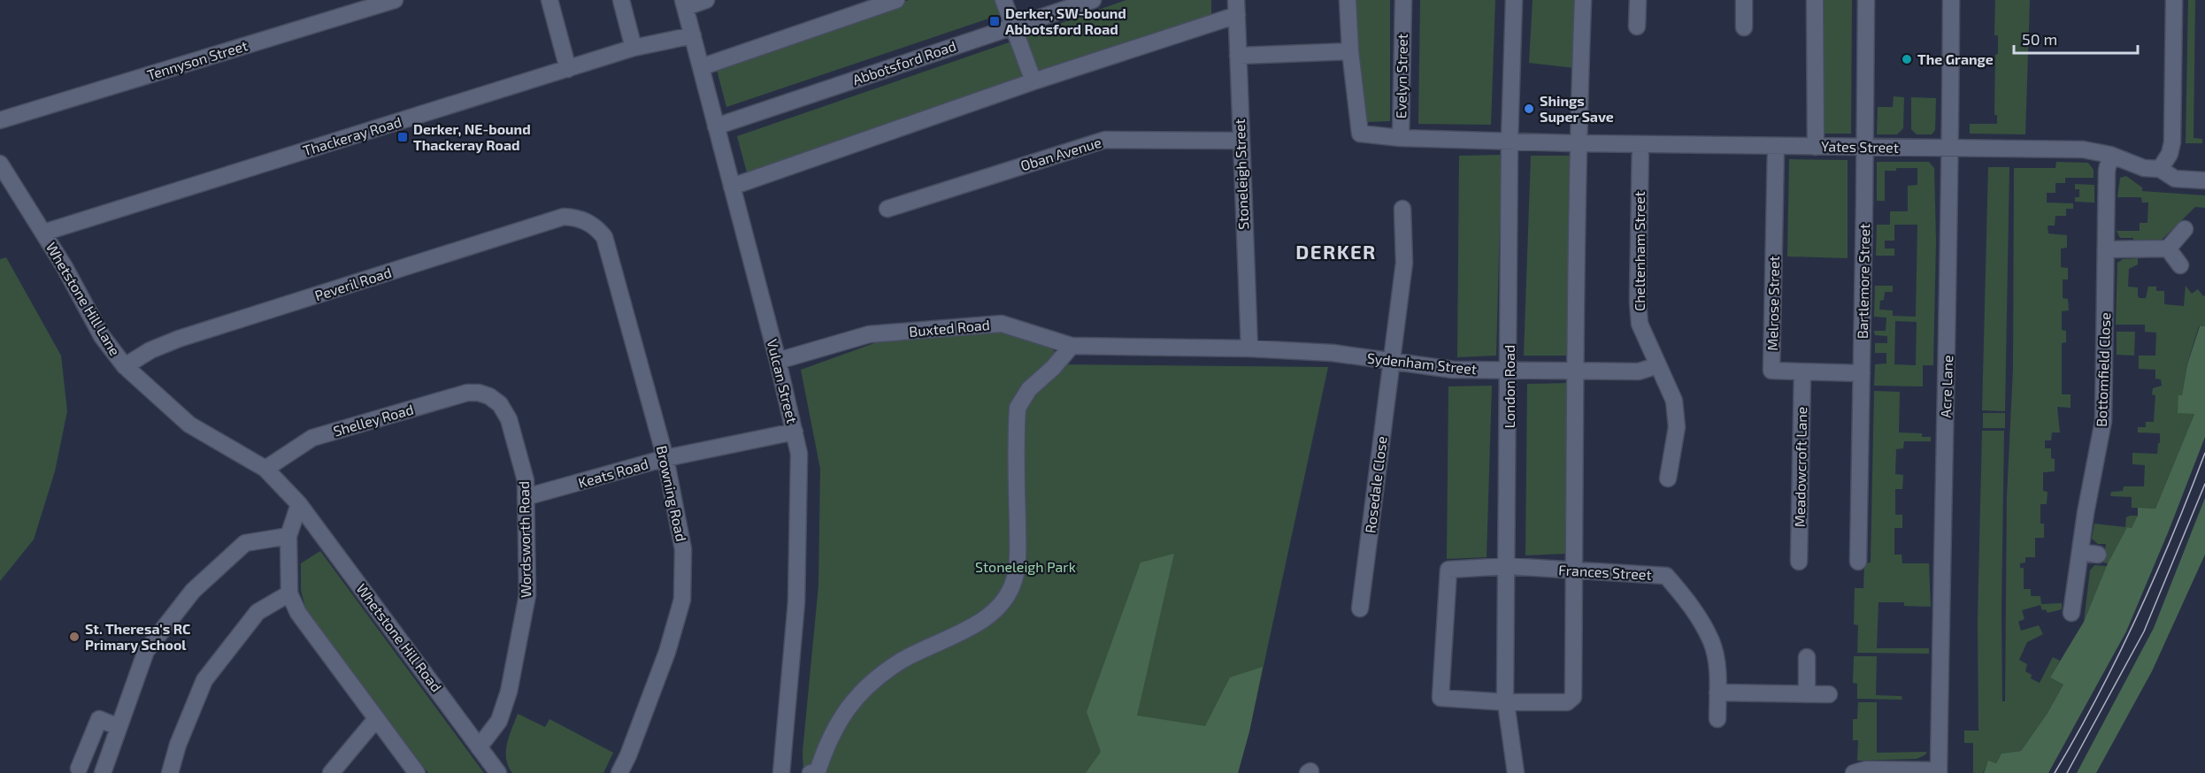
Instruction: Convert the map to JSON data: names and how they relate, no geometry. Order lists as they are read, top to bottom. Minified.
{"streets":{"street":["Tennyson Street","Abbotsford Road","Evelyn Street","Thackeray Road","Yates Street","Oban Avenue","Stoneleigh Street","Cheltenham Street","Bartlemore Street","Peveril Road","Whetstone Hill Lane","Melrose Street","Buxted Road","Sydenham Street","Bottomfield Close","Vulcan Street","London Road","Acre Lane","Shelley Road","Meadowcroft Lane","Keats Road","Rosedale Close","Browning Road","Wordsworth Road","Frances Street","Whetstone Hill Road"]},"crossings":[["Abbotsford Road","Vulcan Street"],["Evelyn Street","Yates Street"],["Evelyn Street","London Road"],["Thackeray Road","Whetstone Hill Lane"],["Thackeray Road","Vulcan Street"],["Yates Street","Cheltenham Street"],["Yates Street","Bartlemore Street"],["Yates Street","Melrose Street"],["Yates Street","Bottomfield Close"],["Yates Street","London Road"],["Yates Street","Acre Lane"],["Oban Avenue","Stoneleigh Street"],["Stoneleigh Street","Buxted Road"],["Stoneleigh Street","Sydenham Street"],["Cheltenham Street","Sydenham Street"],["Bartlemore Street","Melrose Street"],["Peveril Road","Whetstone Hill Lane"],["Peveril Road","Browning Road"],["Whetstone Hill Lane","Shelley Road"],["Whetstone Hill Lane","Whetstone Hill Road"],["Melrose Street","Meadowcroft Lane"],["Buxted Road","Sydenham Street"],["Buxted Road","Vulcan Street"],["Sydenham Street","London Road"],["Sydenham Street","Rosedale Close"],["Vulcan Street","Keats Road"],["London Road","Frances Street"],["Shelley Road","Wordsworth Road"],["Shelley Road","Whetstone Hill Road"],["Keats Road","Browning Road"],["Keats Road","Wordsworth Road"],["Wordsworth Road","Whetstone Hill Road"]],"districts":["DERKER"],"parks":["Stoneleigh Park"],"places":{"transit":["Derker, SW-bound Abbotsford Road","Derker, NE-bound Thackeray Road"],"other":["The Grange","Shings Super Save","St. Theresa's RC Primary School"]},"scale_bar":"50 m"}
